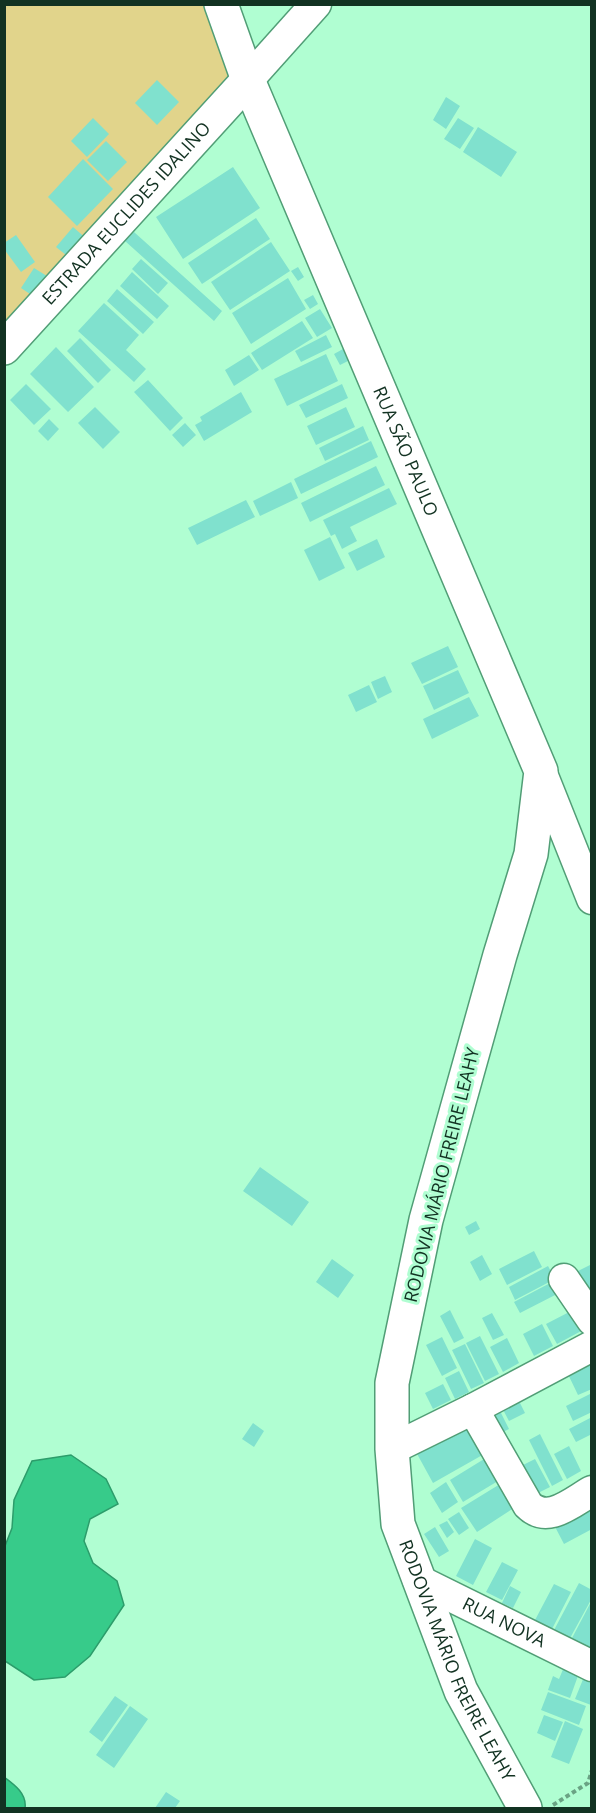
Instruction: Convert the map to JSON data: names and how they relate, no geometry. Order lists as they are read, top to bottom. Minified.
{"streets":{"main road":["ESTRADA EUCLIDES IDALINO","RUA SÃO PAULO","RODOVIA MÁRIO FREIRE LEAHY"],"street":["RUA NOVA"]},"crossings":[["ESTRADA EUCLIDES IDALINO","RUA SÃO PAULO"],["RUA SÃO PAULO","RODOVIA MÁRIO FREIRE LEAHY"],["RODOVIA MÁRIO FREIRE LEAHY","RUA NOVA"]]}
